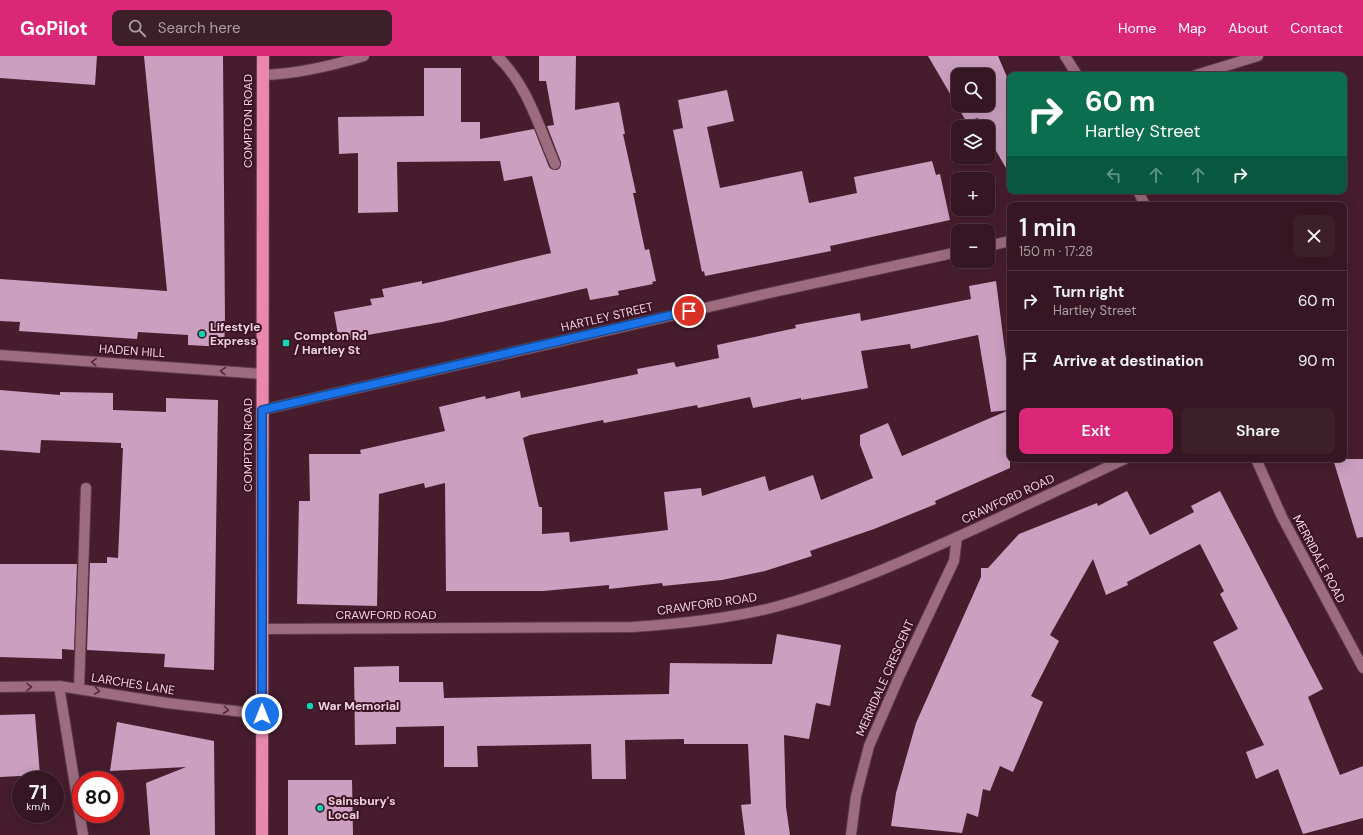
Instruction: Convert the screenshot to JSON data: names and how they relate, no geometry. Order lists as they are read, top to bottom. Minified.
{"streets":{"highway":["COMPTON ROAD"],"street":["HARTLEY STREET","HADEN HILL","CRAWFORD ROAD","MERRIDALE ROAD","MERRIDALE CRESCENT","LARCHES LANE"]},"crossings":[["COMPTON ROAD","HARTLEY STREET"],["COMPTON ROAD","HADEN HILL"],["COMPTON ROAD","CRAWFORD ROAD"],["COMPTON ROAD","LARCHES LANE"],["CRAWFORD ROAD","MERRIDALE CRESCENT"]],"one_way":["HADEN HILL","LARCHES LANE"],"places":{"other":["Lifestyle Express","War Memorial","Sainsbury's Local"],"transit":["Compton Rd / Hartley St"]},"page":{"header":"GoPilot","search":"Search here","nav":["Home","Map","About","Contact"],"map_buttons":["+","−"],"turn":["60 m","Hartley Street"],"heading":["1 min","150 m · 17:28"],"list":[{"name":"Turn right","note":"Hartley Street","value":"60 m"},{"name":"Arrive at destination","value":"90 m"}],"buttons":["Exit","Share"],"speed":"71 km/h","limit":"80"}}
